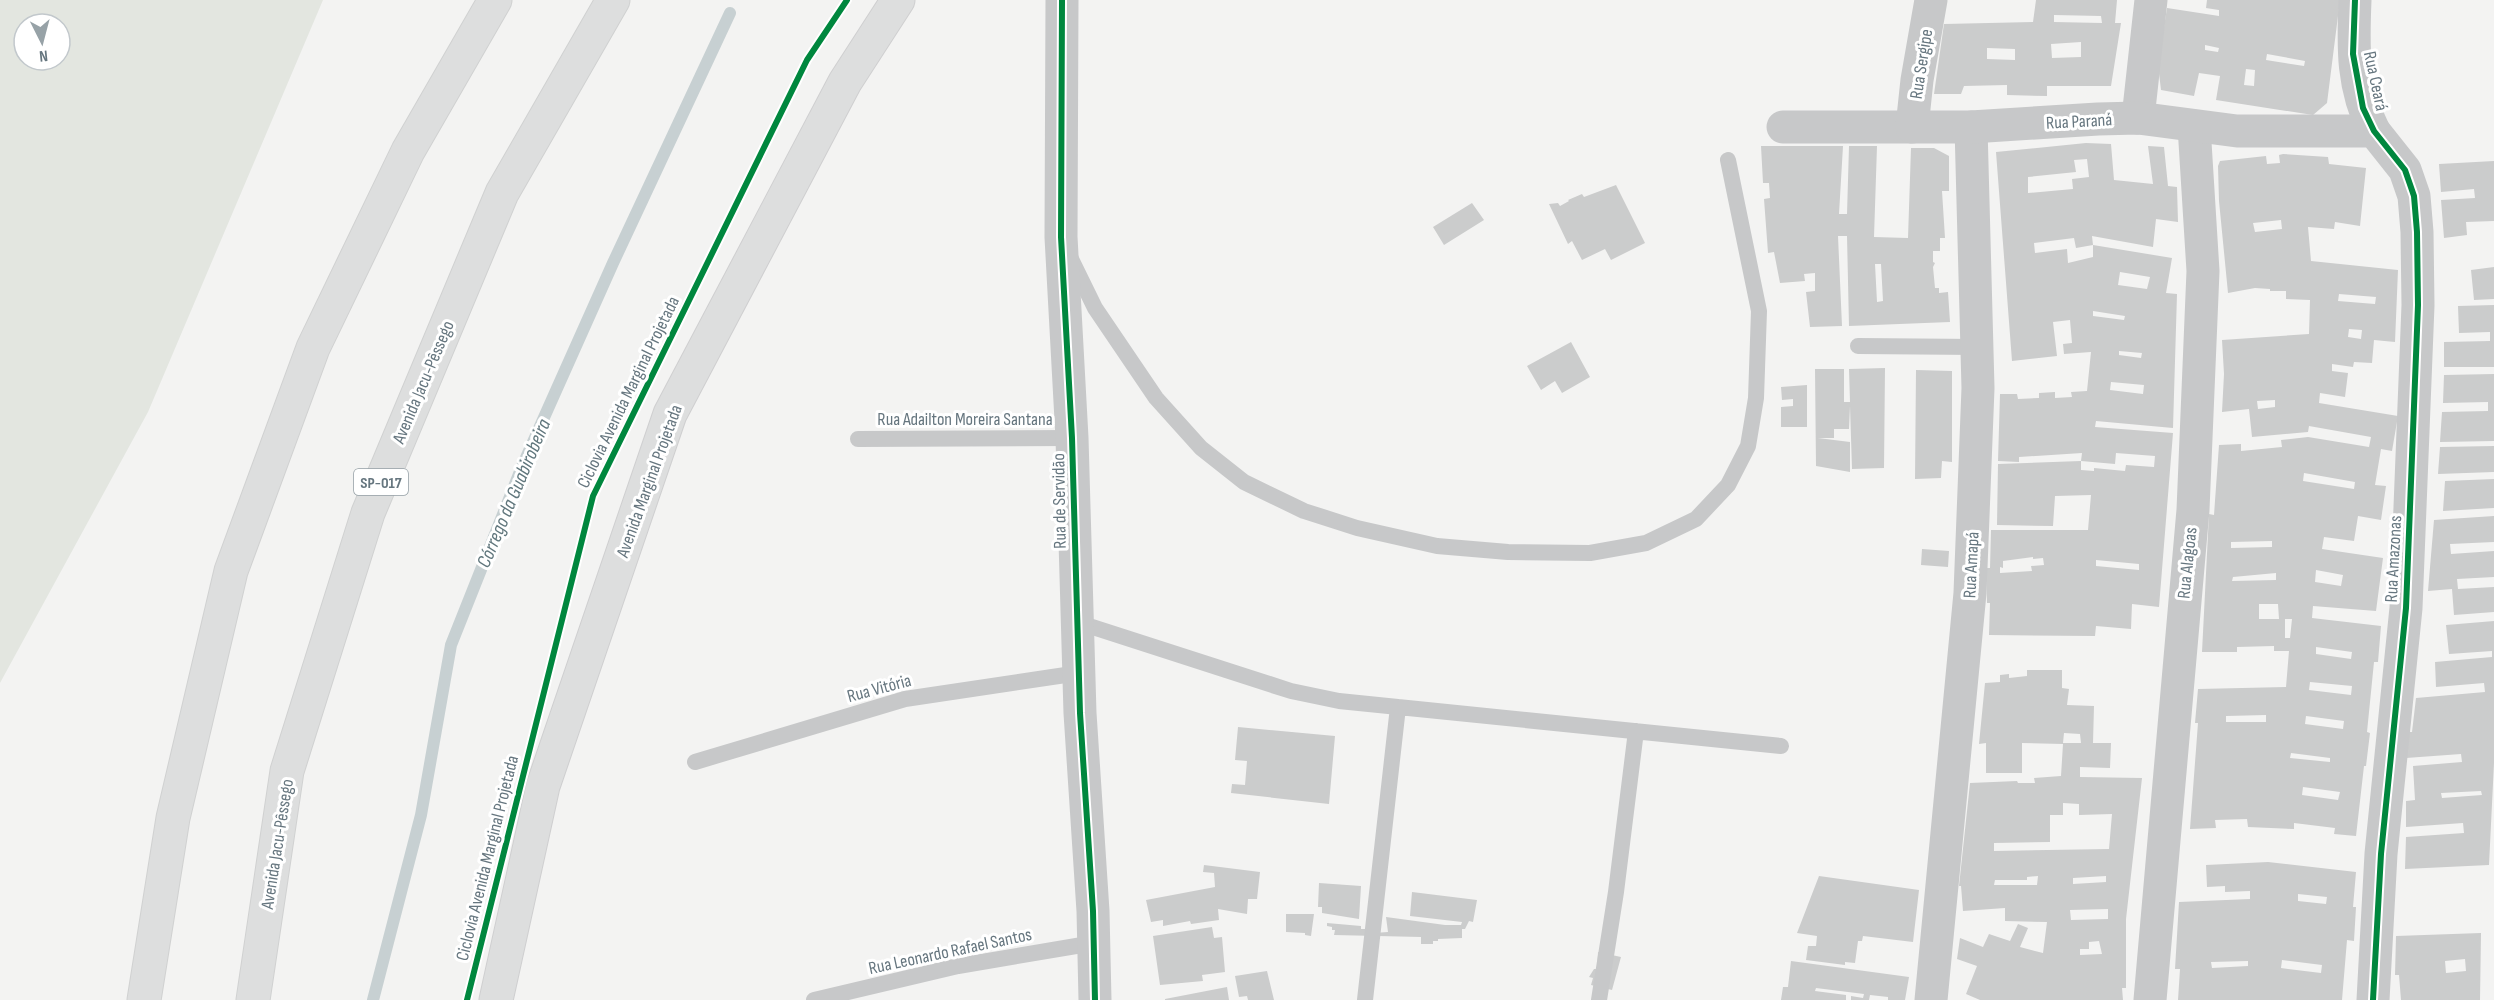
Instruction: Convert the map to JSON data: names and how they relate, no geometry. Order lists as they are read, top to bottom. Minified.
{"streets":{"main road":["Avenida Jacu-Pêssego","Avenida Marginal Projetada","SP-017"],"street":["Rua Sergipe","Rua Ceará","Rua Paraná","Rua de Servidão","Rua Amazonas","Rua Alagoas","Rua Amapá"],"lane":["Rua Adailton Moreira Santana","Rua Vitória","Rua Leonardo Rafael Santos"],"cycle path":["Ciclovia Avenida Marginal Projetada"]},"crossings":[["Rua Sergipe","Rua Paraná"],["Rua Ceará","Rua Paraná"],["Rua Ceará","Rua Amazonas"],["Rua Paraná","Rua Amazonas"],["Rua Paraná","Rua Alagoas"],["Rua Paraná","Rua Amapá"],["Rua Adailton Moreira Santana","Rua de Servidão"],["Rua de Servidão","Rua Vitória"],["Rua de Servidão","Rua Leonardo Rafael Santos"]],"water":["Córrego da Guabirobeira"],"north":"bottom"}
